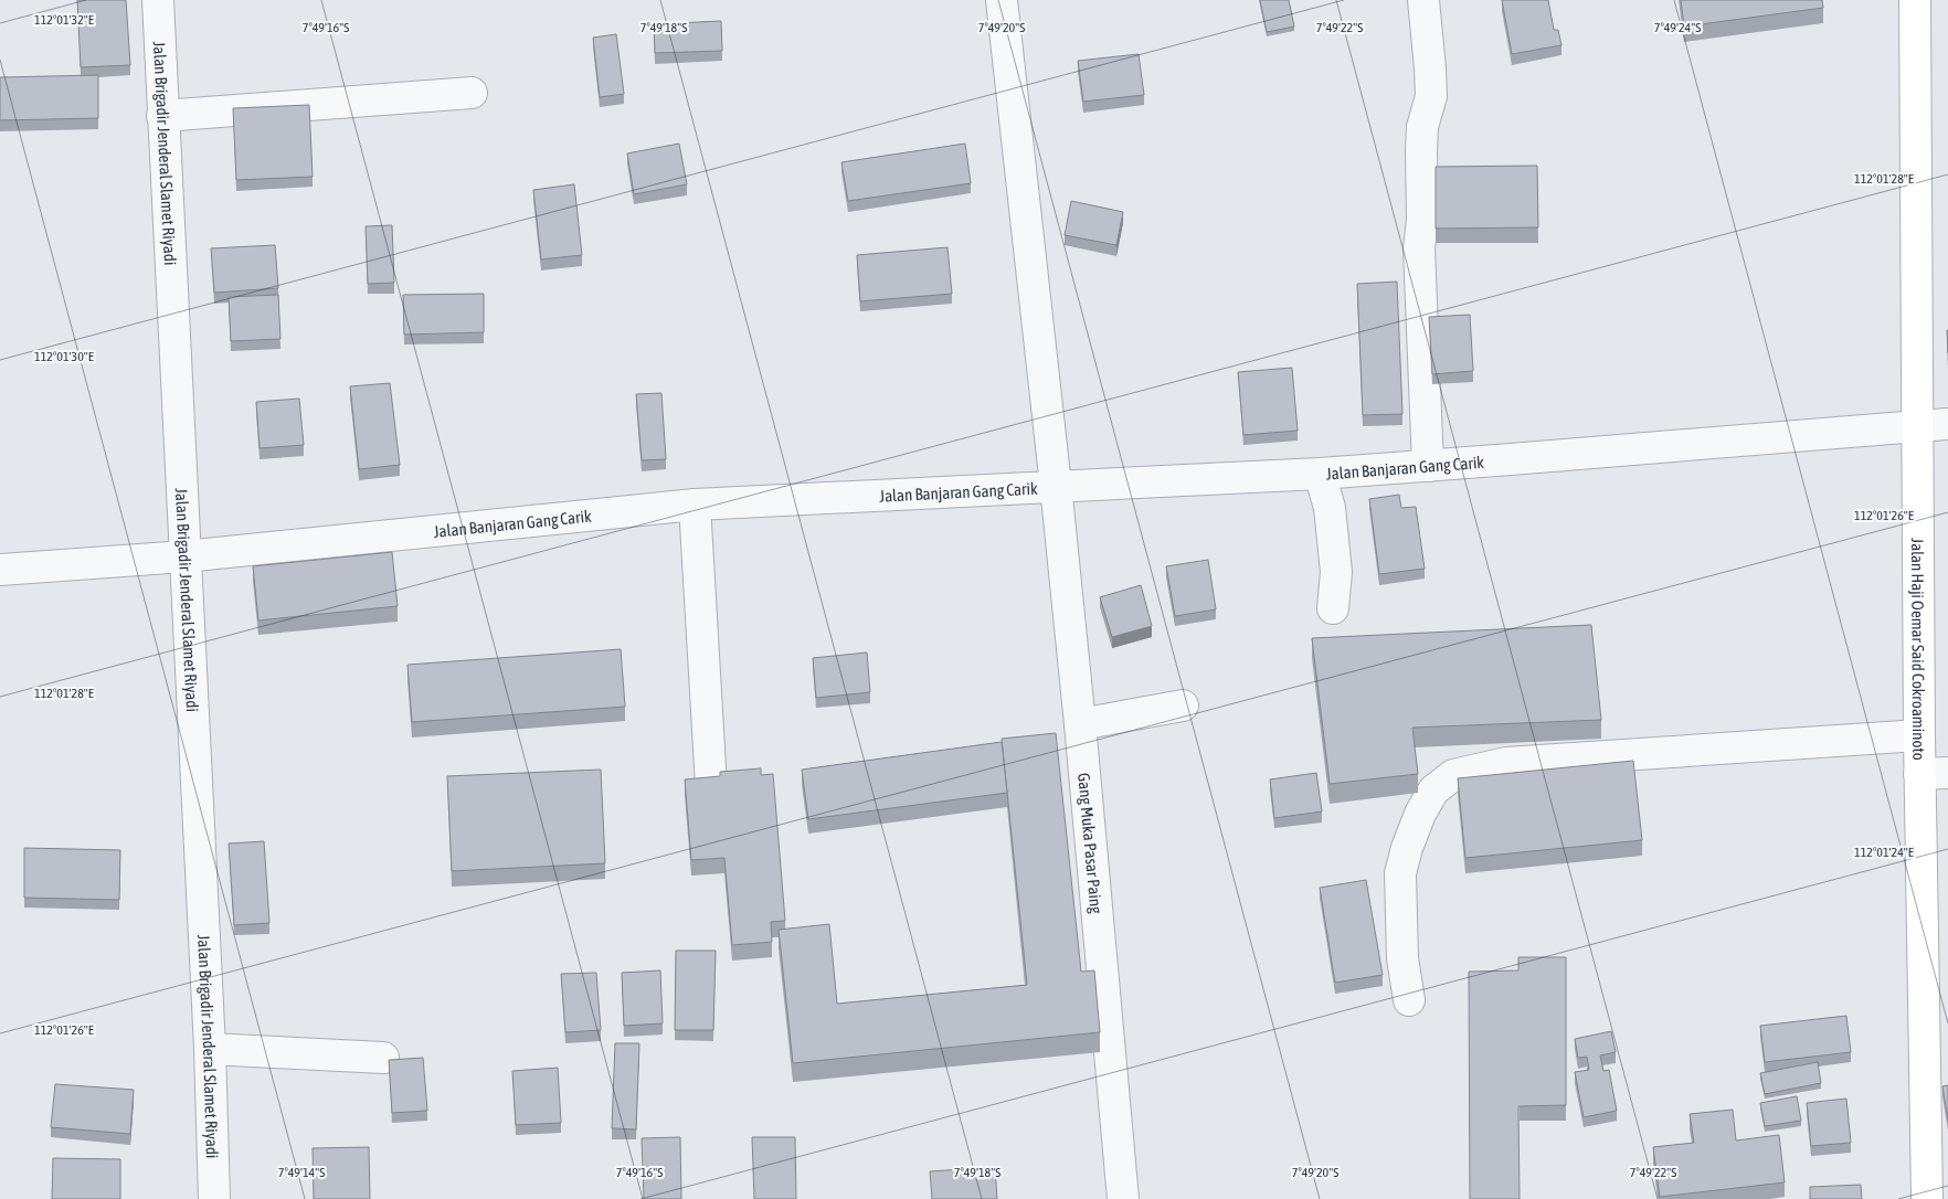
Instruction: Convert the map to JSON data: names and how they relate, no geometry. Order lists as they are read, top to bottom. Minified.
{"streets":{"main road":["Jalan Haji Oemar Said Cokroaminoto"],"street":["Jalan Brigadir Jenderal Slamet Riyadi","Jalan Banjaran Gang Carik","Gang Muka Pasar Paing"]},"crossings":[["Jalan Brigadir Jenderal Slamet Riyadi","Jalan Banjaran Gang Carik"],["Jalan Banjaran Gang Carik","Jalan Haji Oemar Said Cokroaminoto"],["Jalan Banjaran Gang Carik","Gang Muka Pasar Paing"]],"coordinates":["112°01'32\"E","7°49'16\"S","7°49'18\"S","7°49'20\"S","7°49'22\"S","7°49'24\"S","112°01'28\"E","112°01'30\"E","112°01'26\"E","112°01'24\"E","7°49'14\"S"]}
